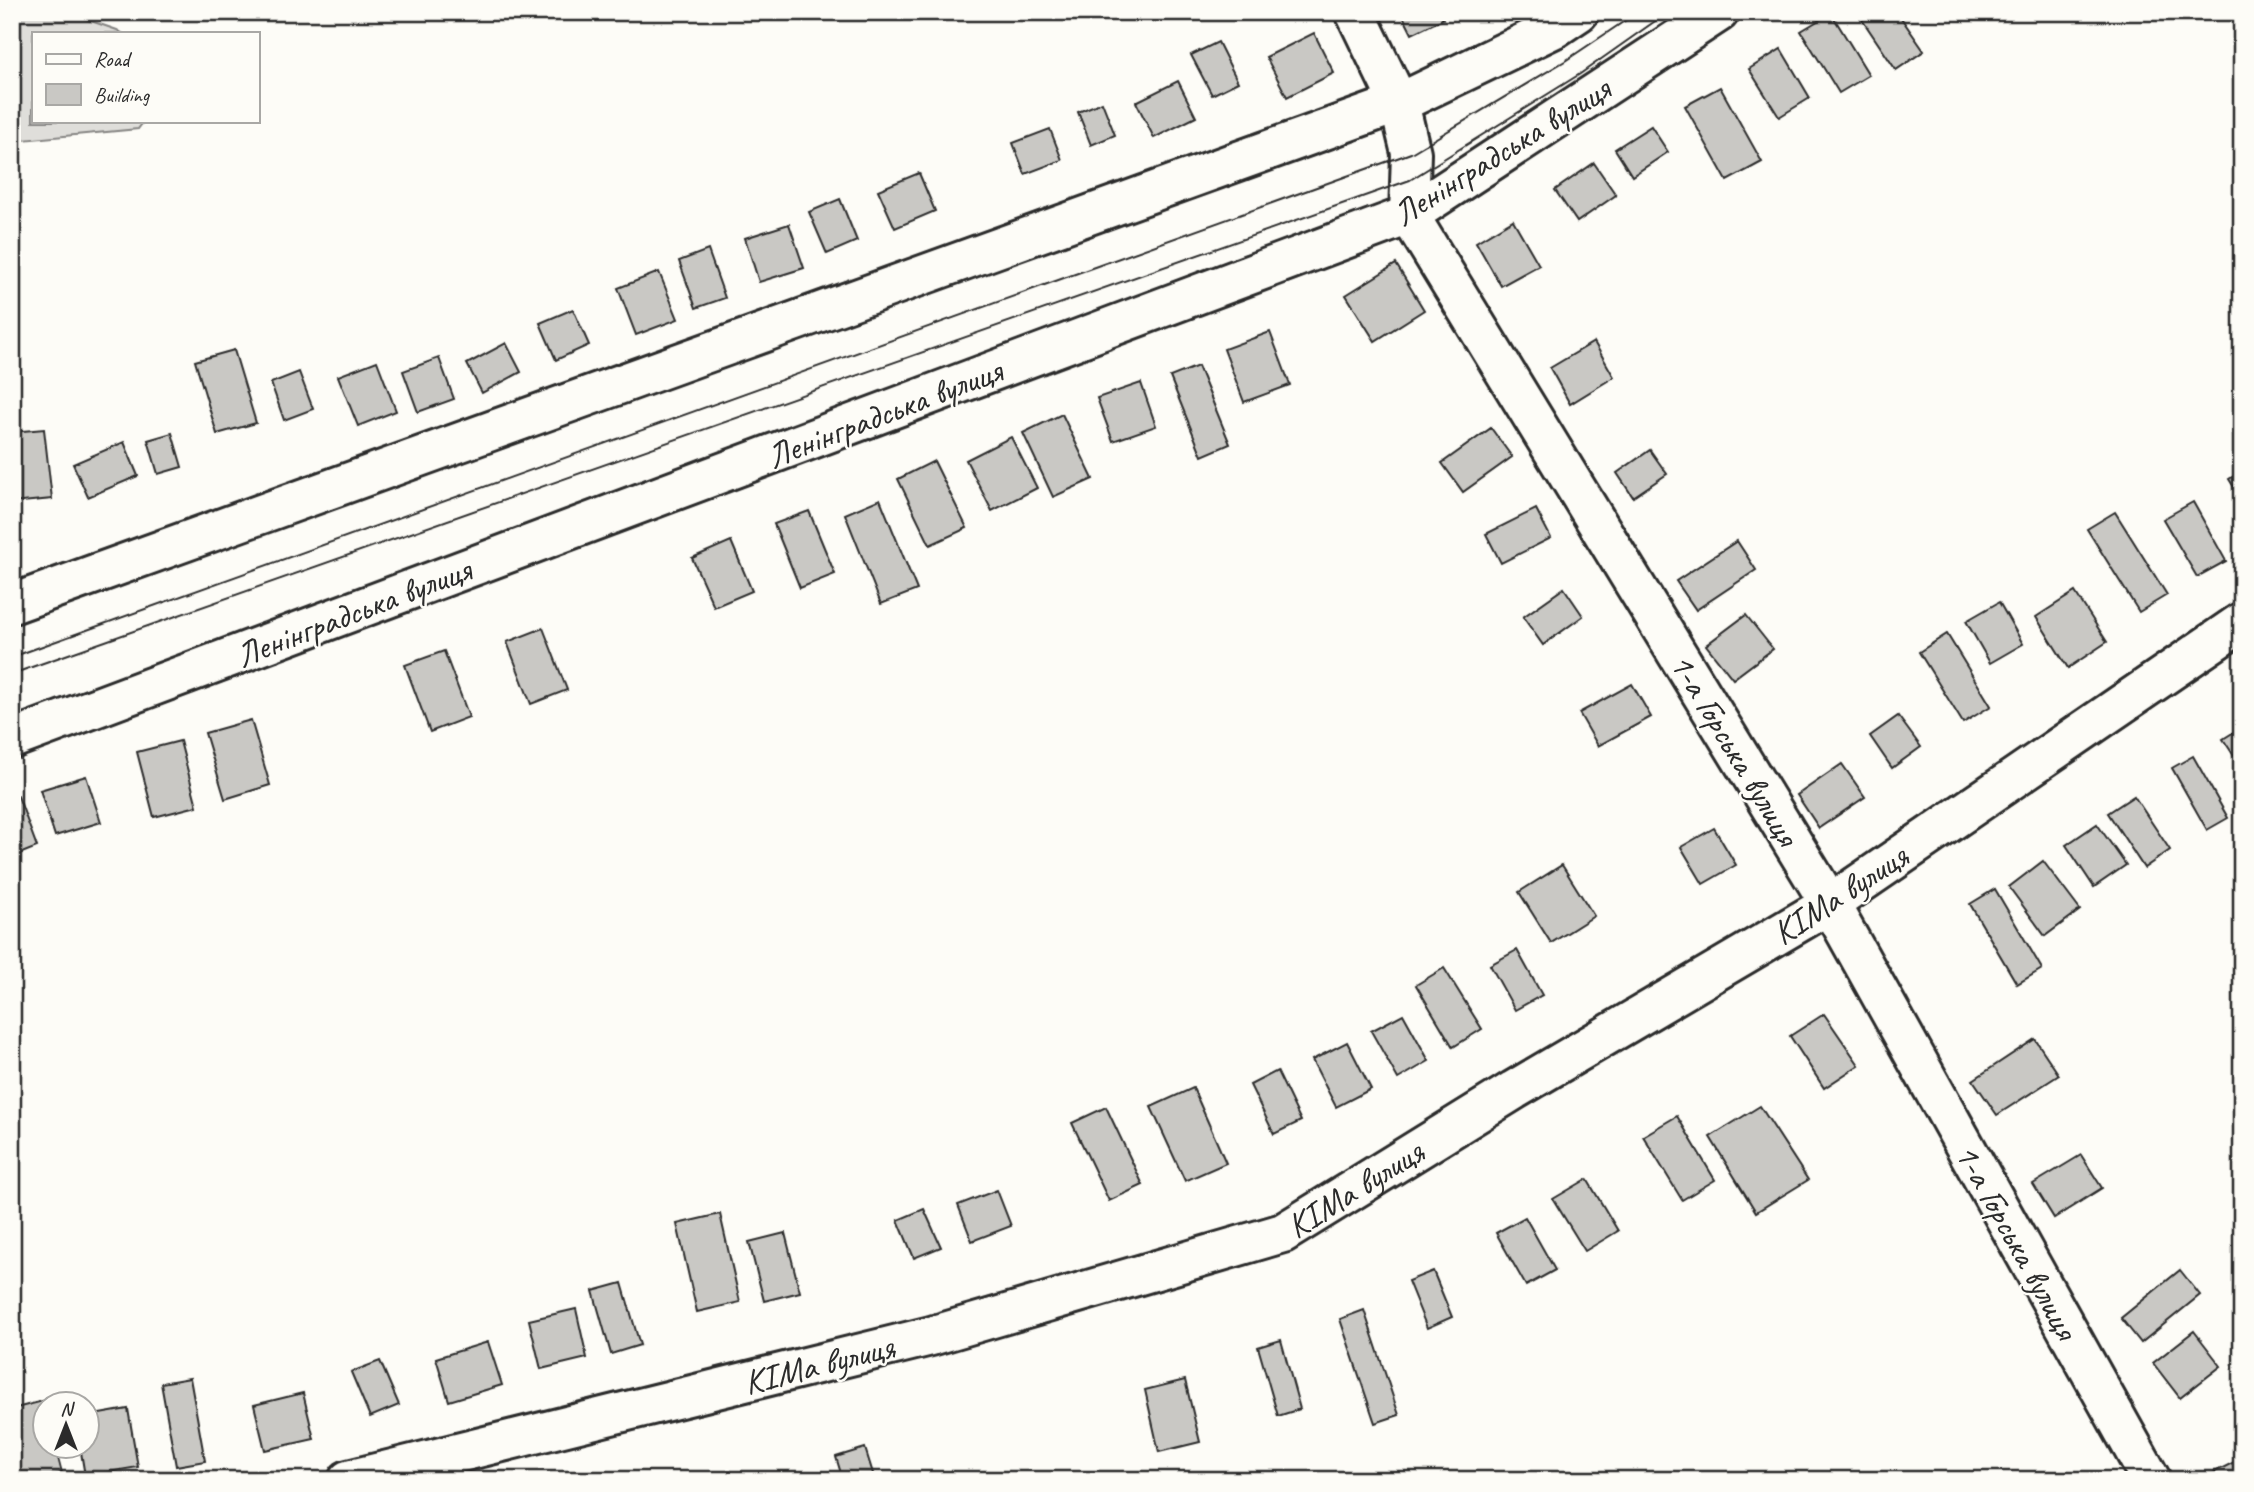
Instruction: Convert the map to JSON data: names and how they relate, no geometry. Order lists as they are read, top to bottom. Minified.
{"streets":{"street":["Ленінградська вулиця","1-а Горська вулиця","КІМа вулиця"]},"crossings":[["Ленінградська вулиця","1-а Горська вулиця"],["1-а Горська вулиця","КІМа вулиця"]],"legend":["Road","Building"],"north":"top"}
